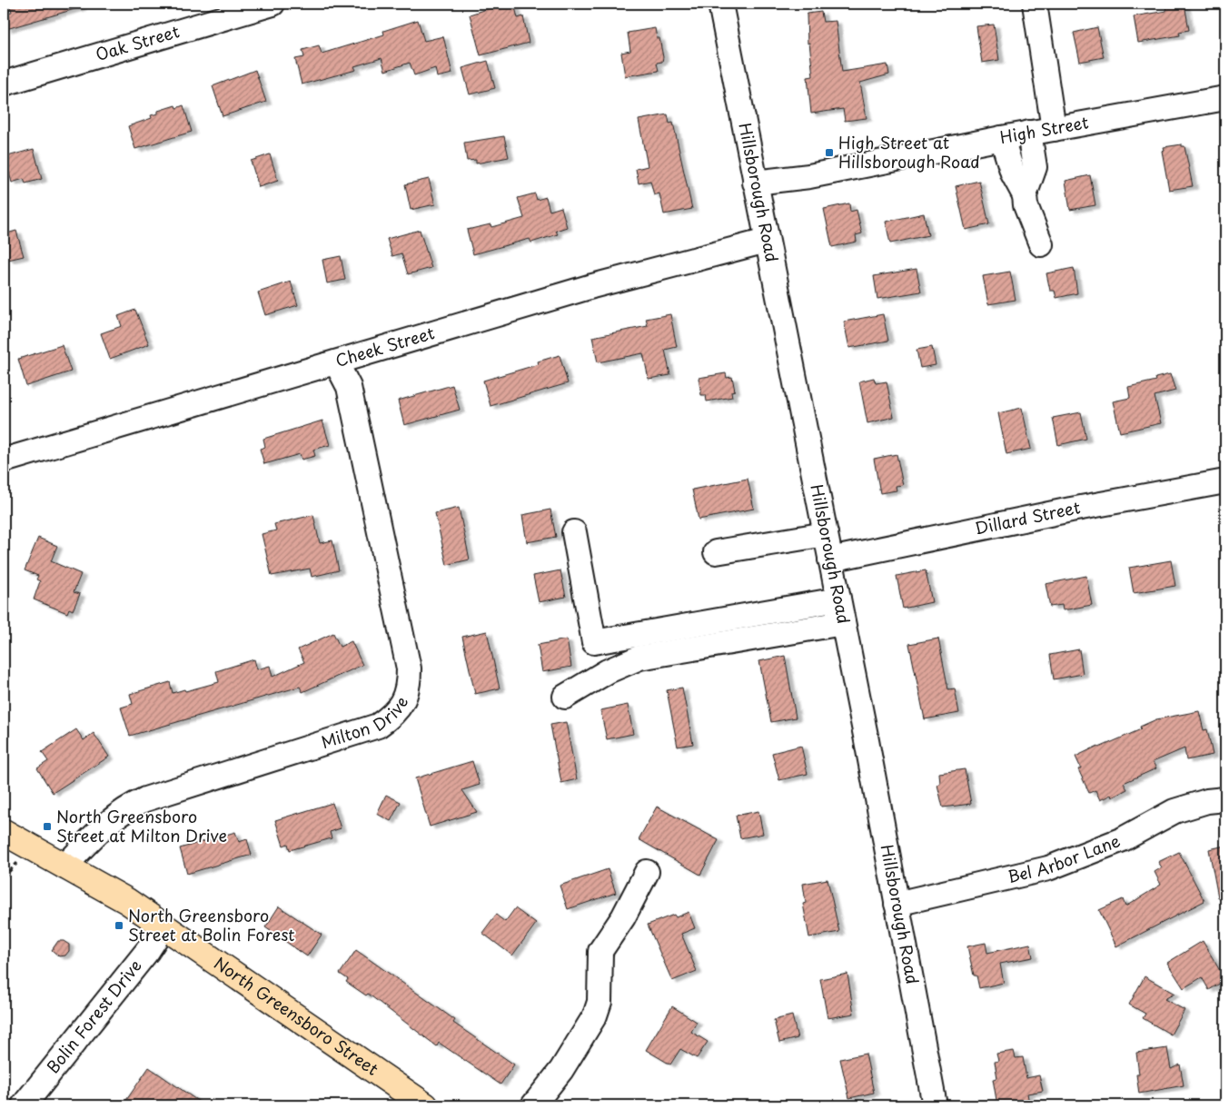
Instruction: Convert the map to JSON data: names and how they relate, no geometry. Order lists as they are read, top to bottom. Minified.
{"streets":{"main road":["North Greensboro Street"],"street":["Oak Street","High Street","Hillsborough Road","Cheek Street","Dillard Street","Milton Drive","Bel Arbor Lane","Bolin Forest Drive"]},"crossings":[["High Street","Hillsborough Road"],["Hillsborough Road","Cheek Street"],["Hillsborough Road","Dillard Street"],["Hillsborough Road","Bel Arbor Lane"],["Cheek Street","Milton Drive"],["Milton Drive","North Greensboro Street"],["Bolin Forest Drive","North Greensboro Street"]],"places":{"transit":["High Street at Hillsborough Road","North Greensboro Street at Milton Drive","North Greensboro Street at Bolin Forest"]}}
